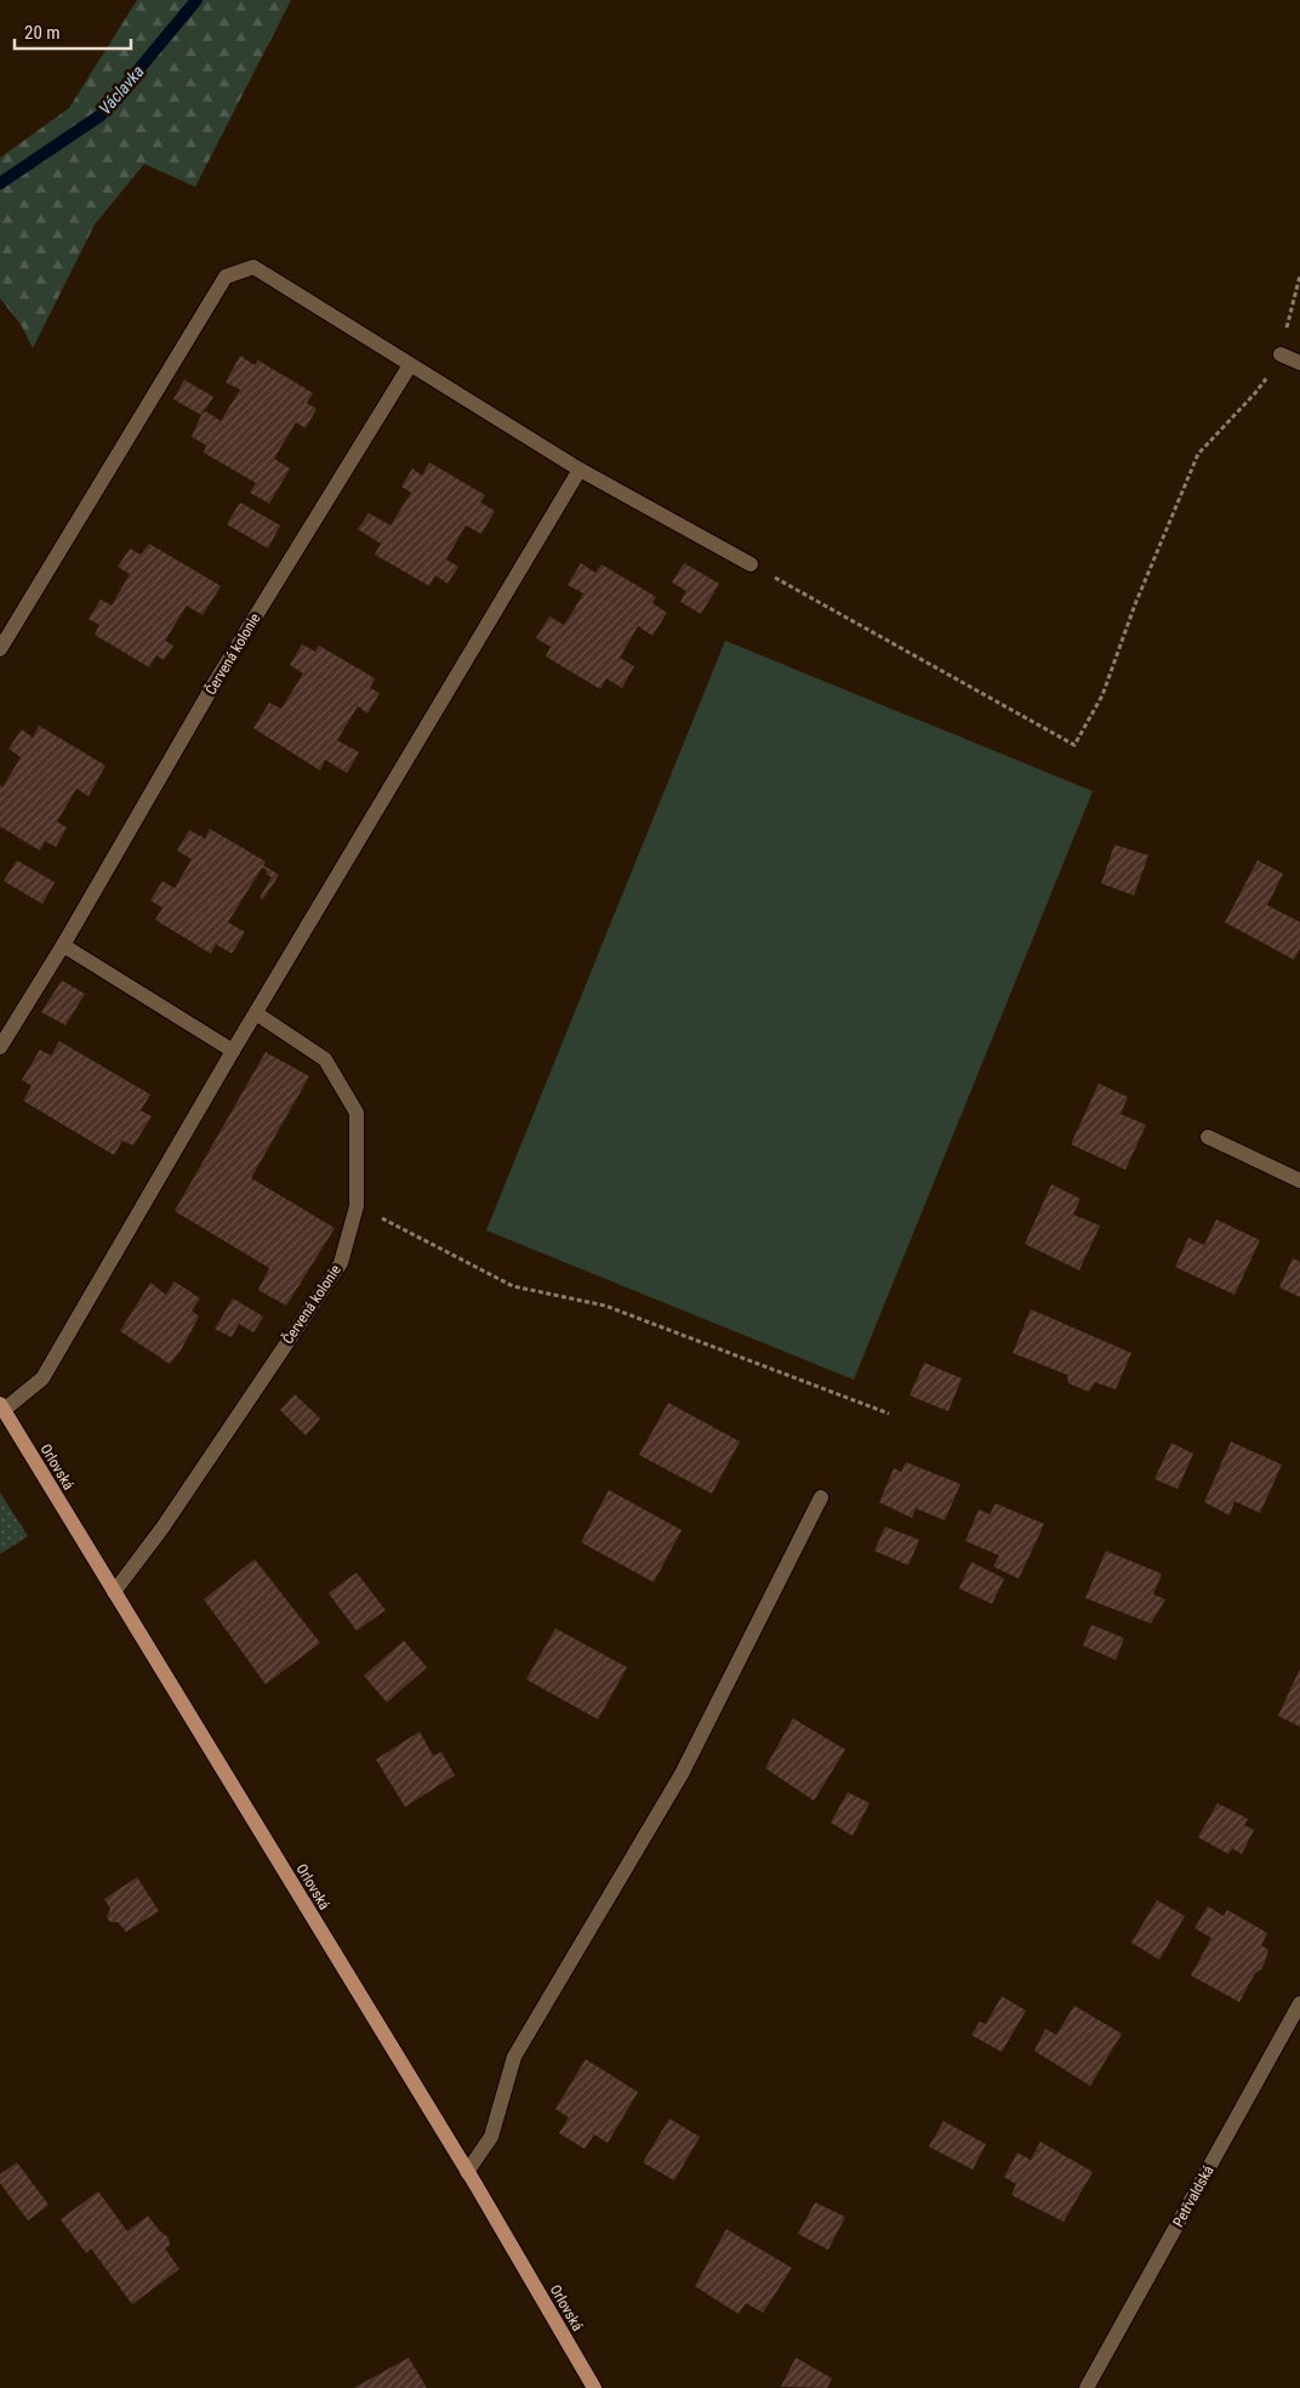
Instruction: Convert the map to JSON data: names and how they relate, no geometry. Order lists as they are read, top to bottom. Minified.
{"streets":{"main road":["Orlovská"],"street":["Červená kolonie","Petřvaldská"]},"crossings":[["Červená kolonie","Orlovská"]],"water":["Václavka"],"scale_bar":"20 m"}
